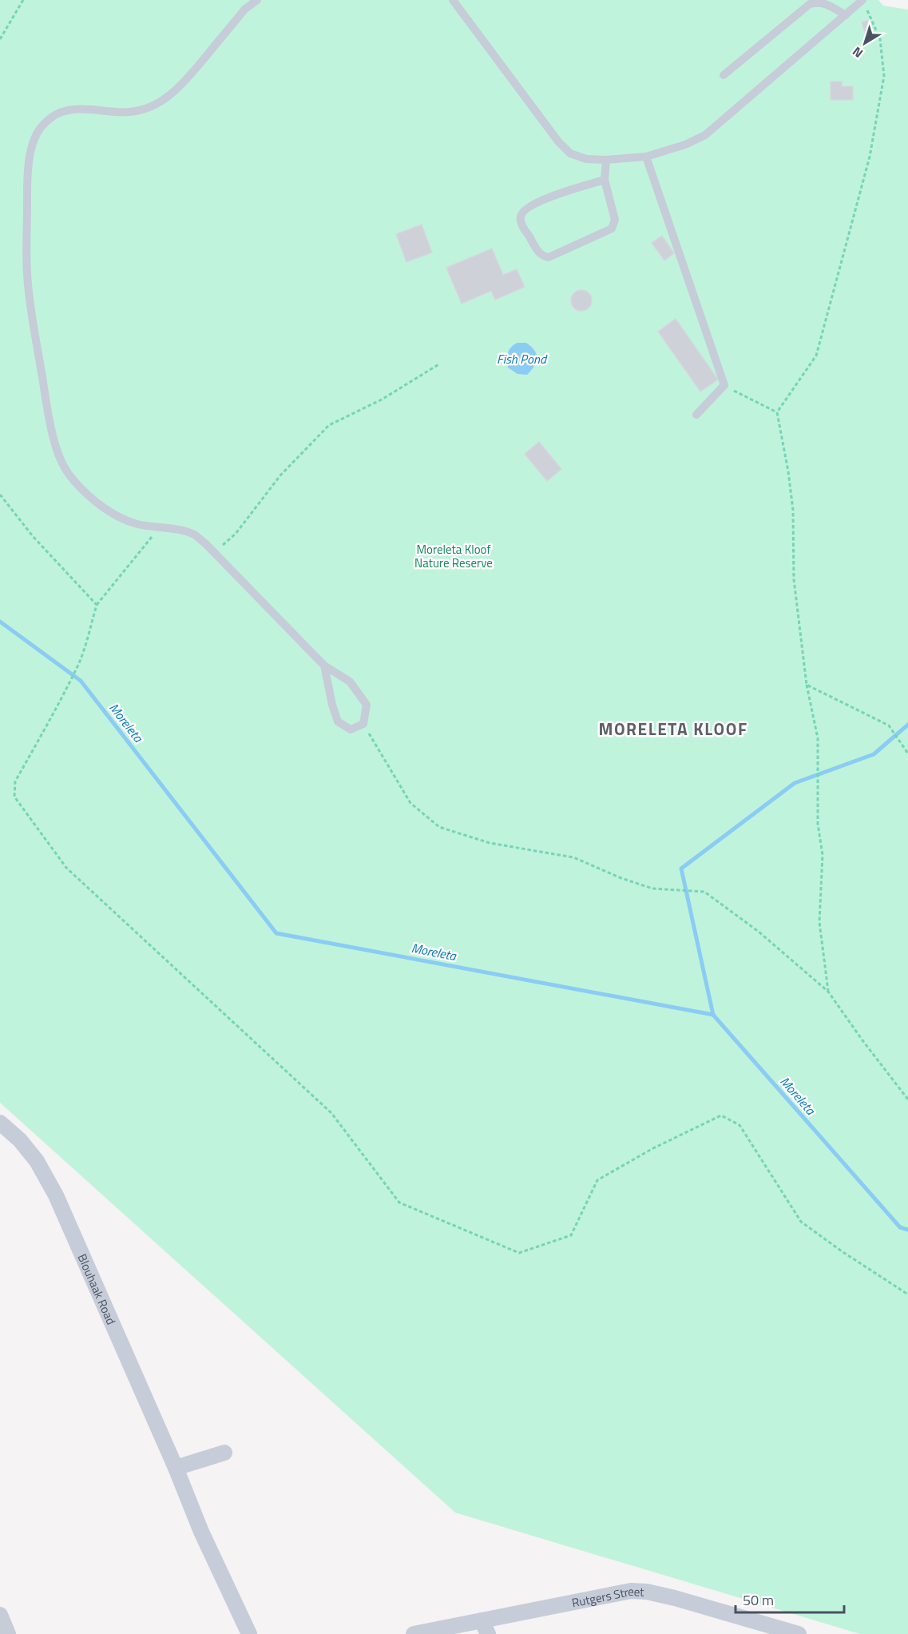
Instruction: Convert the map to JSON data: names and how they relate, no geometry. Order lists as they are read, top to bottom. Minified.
{"streets":{"street":["Blouhaak Road","Rutgers Street"]},"districts":["MORELETA KLOOF"],"water":["Fish Pond","Moreleta"],"parks":["Moreleta Kloof Nature Reserve"],"scale_bar":"50 m","north":"bottom left"}
